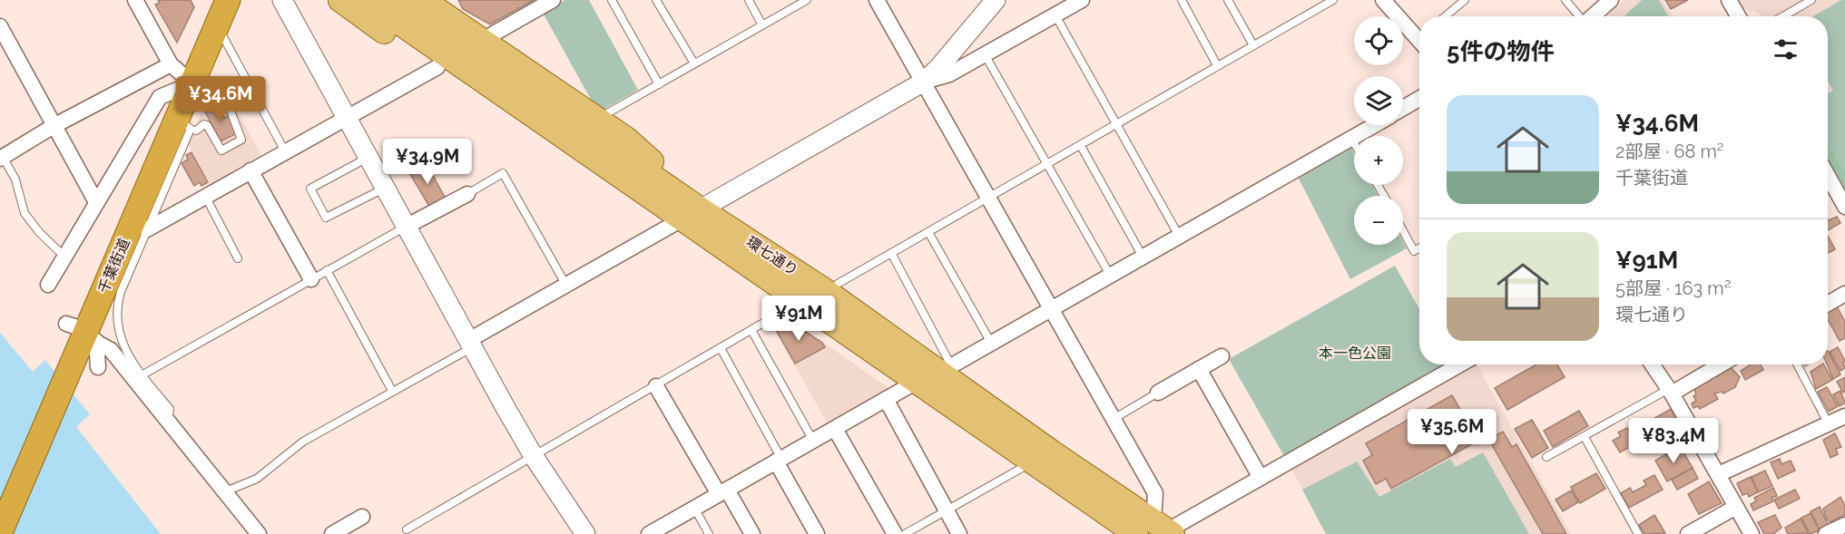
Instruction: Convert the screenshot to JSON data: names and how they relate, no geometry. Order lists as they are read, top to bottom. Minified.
{"streets":{"highway":["千葉街道"],"main road":["環七通り"]},"parks":["本一色公園"],"page":{"map_buttons":["+","−"],"heading":"5件の物件","price":["¥34.6M","¥34.9M","¥91M","¥35.6M","¥83.4M"],"list":[{"name":"¥34.6M","note":"2部屋 · 68 m² · 千葉街道"},{"name":"¥91M","note":"5部屋 · 163 m² · 環七通り"}]}}
